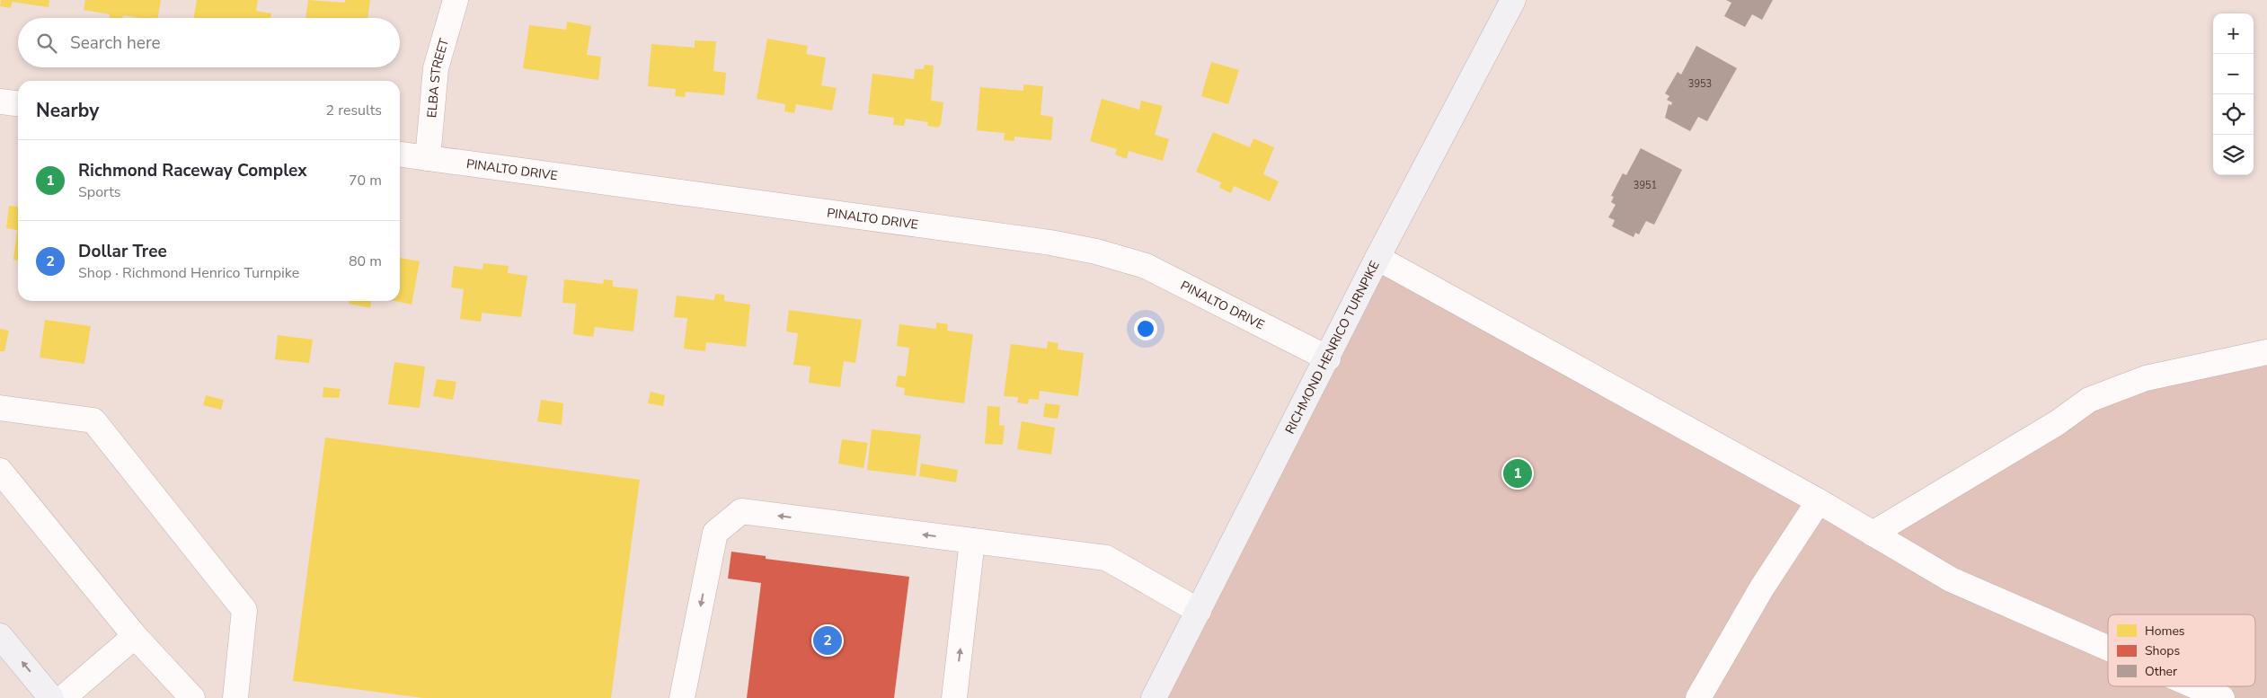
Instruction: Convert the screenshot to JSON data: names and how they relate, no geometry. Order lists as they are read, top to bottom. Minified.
{"streets":{"main road":["RICHMOND HENRICO TURNPIKE"],"street":["ELBA STREET","PINALTO DRIVE"]},"crossings":[["ELBA STREET","PINALTO DRIVE"],["PINALTO DRIVE","RICHMOND HENRICO TURNPIKE"]],"house_numbers":["3953","3951"],"legend":["Homes","Shops","Other"],"page":{"map_buttons":["+","−"],"search":"Search here","heading":["Nearby","2 results"],"list":[{"mark":"1","name":"Richmond Raceway Complex","note":"Sports","value":"70 m"},{"mark":"2","name":"Dollar Tree","note":"Shop · Richmond Henrico Turnpike","value":"80 m"}],"pins":["1","2"]}}
